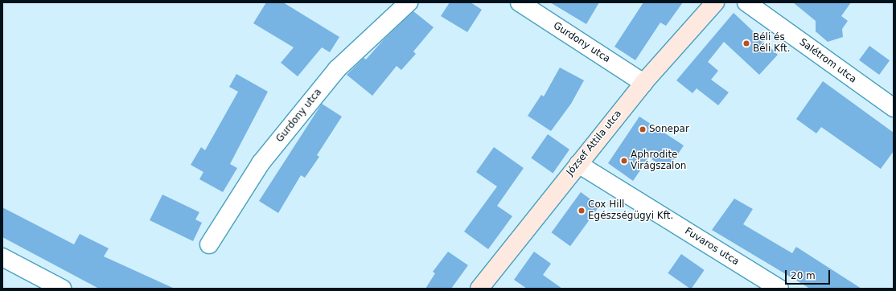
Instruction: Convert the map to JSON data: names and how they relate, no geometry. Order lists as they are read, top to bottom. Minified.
{"streets":{"street":["Gurdony utca","Salétrom utca","József Attila utca","Fuvaros utca"]},"crossings":[["Gurdony utca","József Attila utca"],["József Attila utca","Fuvaros utca"]],"places":["Béli és Béli Kft.","Sonepar","Aphrodite Virágszalon","Cox Hill Egészségügyi Kft."],"scale_bar":"20 m"}
